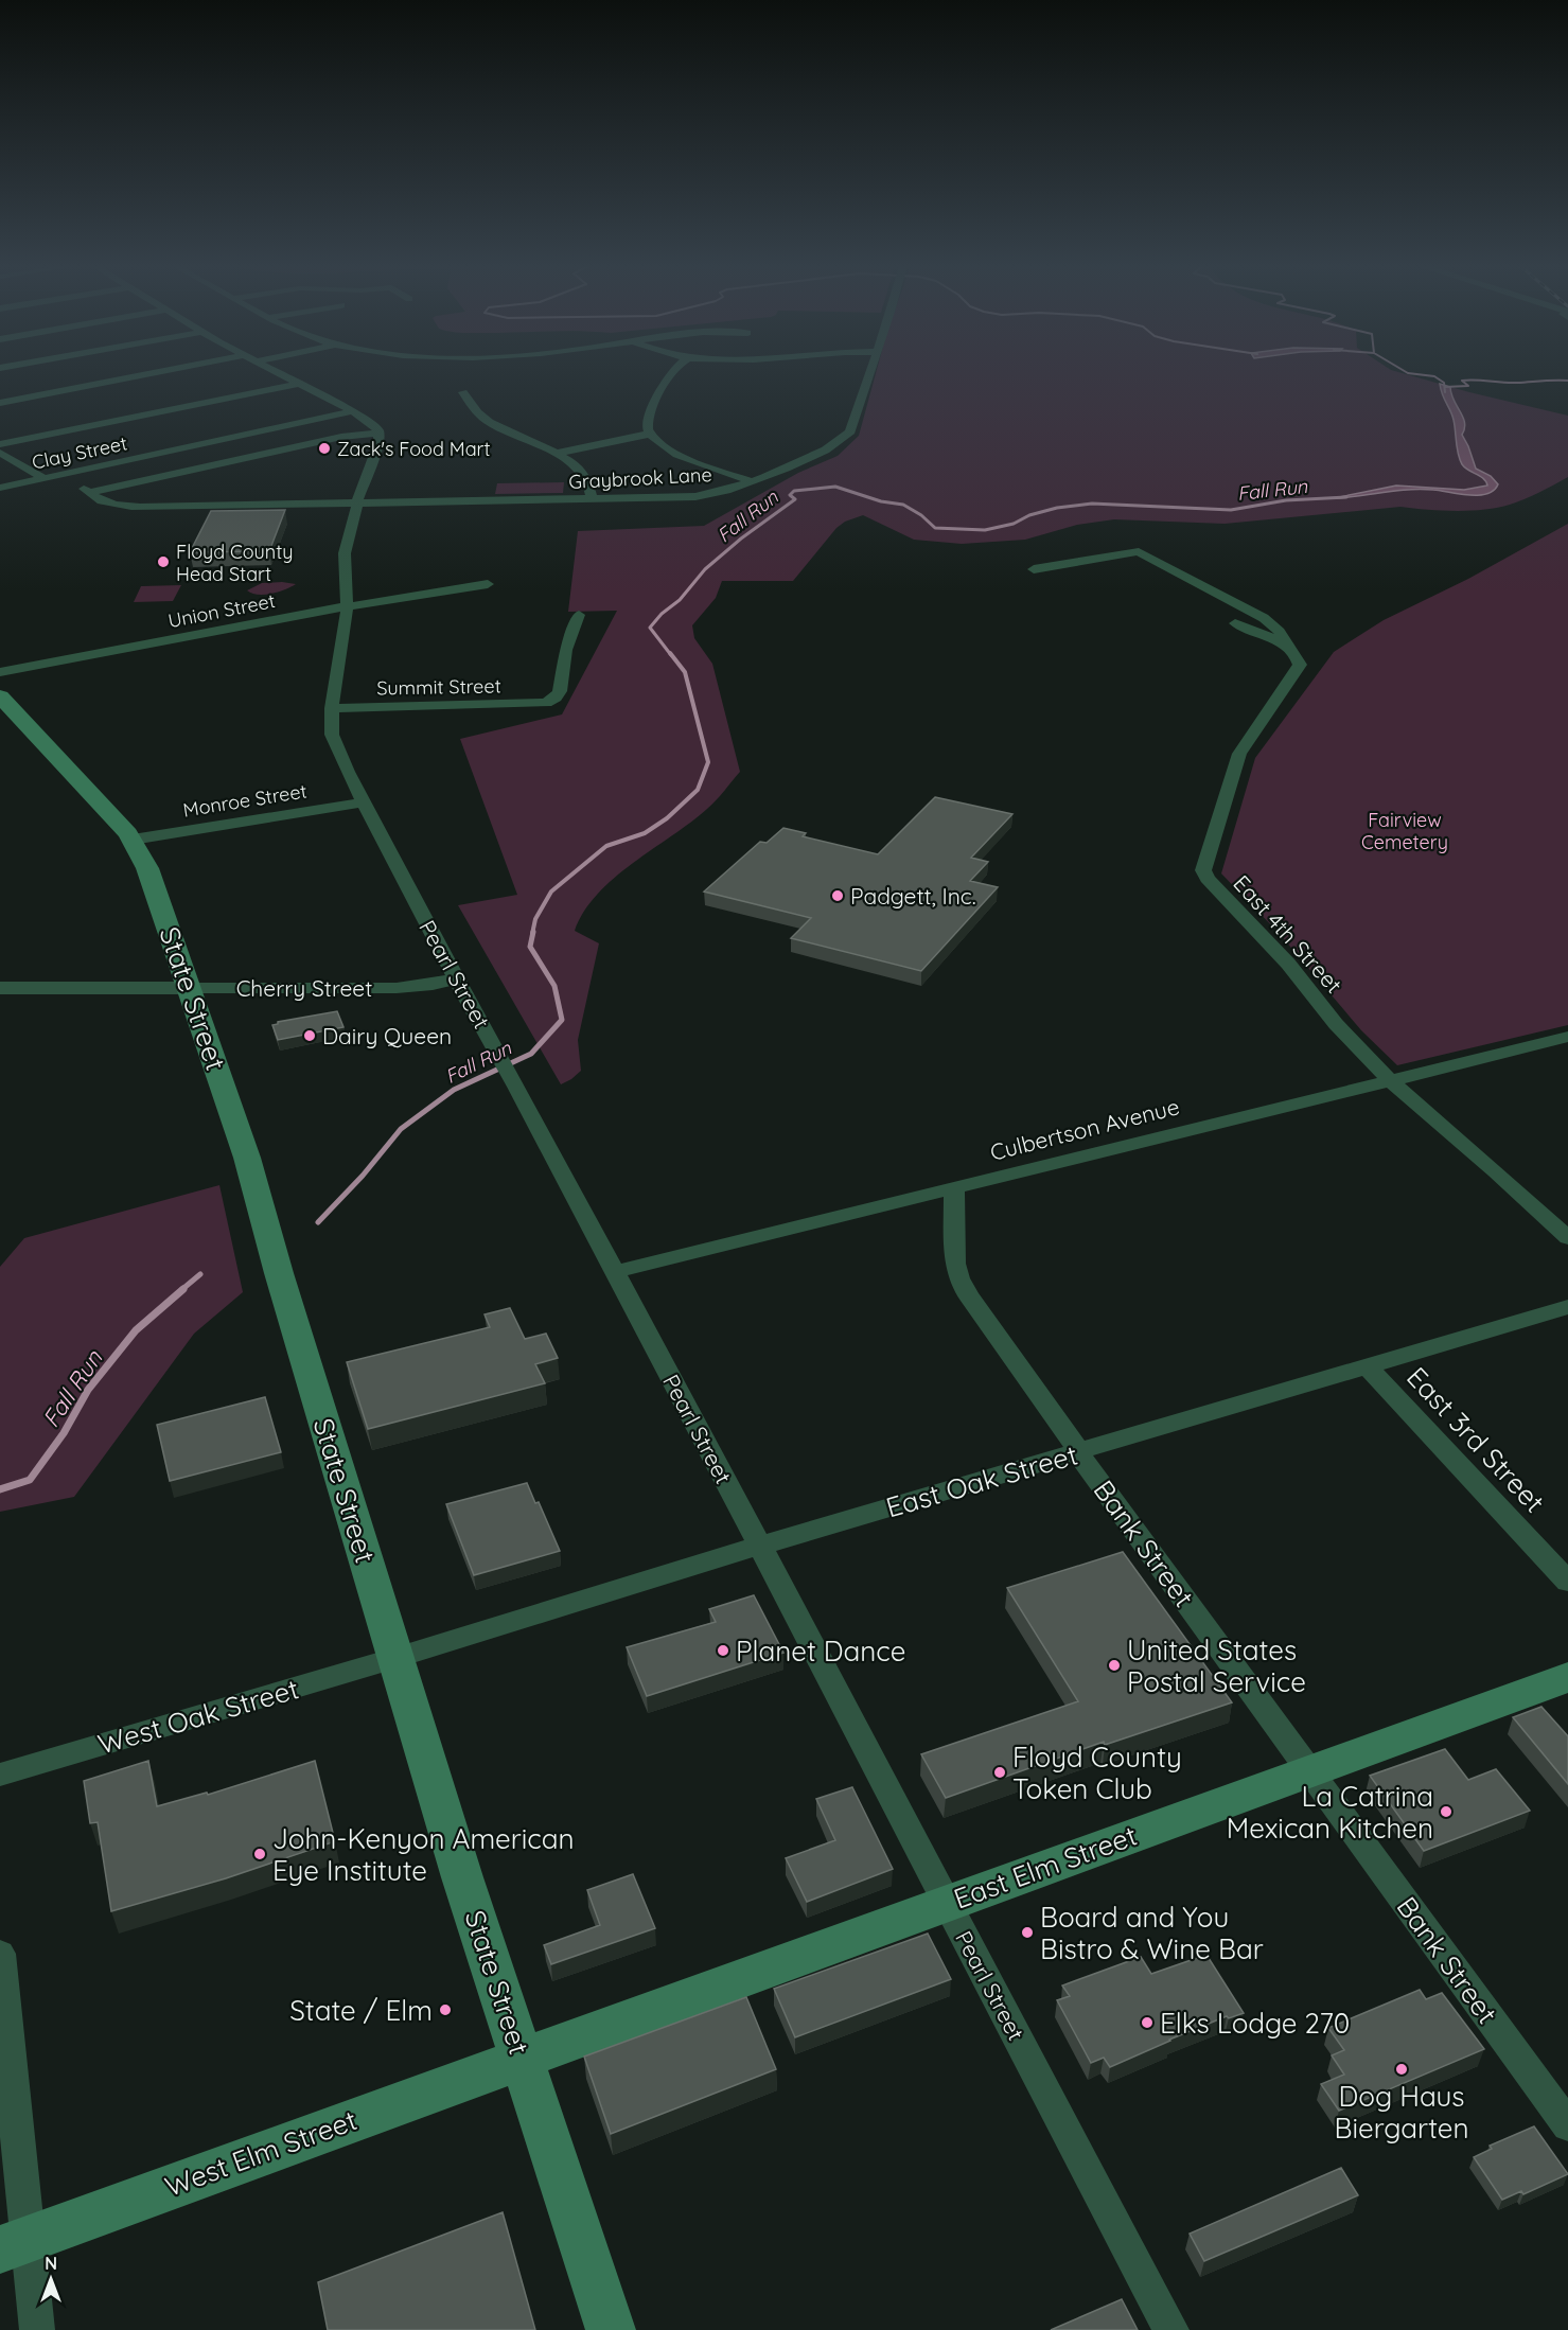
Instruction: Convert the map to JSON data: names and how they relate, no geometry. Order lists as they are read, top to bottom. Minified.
{"streets":{"main road":["State Street","East Elm Street","West Elm Street"],"street":["Clay Street","Graybrook Lane","Union Street","Summit Street","Monroe Street","East 4th Street","Pearl Street","Cherry Street","Culbertson Avenue","East 3rd Street","East Oak Street","Bank Street","West Oak Street"]},"crossings":[["Clay Street","Graybrook Lane"],["Graybrook Lane","Pearl Street"],["Union Street","Pearl Street"],["Summit Street","Pearl Street"],["Monroe Street","Pearl Street"],["Monroe Street","State Street"],["East 4th Street","Culbertson Avenue"],["Pearl Street","Cherry Street"],["Pearl Street","Culbertson Avenue"],["Pearl Street","East Oak Street"],["Pearl Street","East Elm Street"],["Cherry Street","State Street"],["State Street","East Oak Street"],["State Street","West Oak Street"],["State Street","East Elm Street"],["State Street","West Elm Street"],["Culbertson Avenue","Bank Street"],["East 3rd Street","East Oak Street"],["East Oak Street","Bank Street"],["East Oak Street","West Oak Street"],["Bank Street","East Elm Street"],["East Elm Street","West Elm Street"]],"water":["Fall Run"],"parks":["Fairview Cemetery"],"places":["Zack's Food Mart","Floyd County Head Start","Padgett, Inc.","Dairy Queen","Planet Dance","United States Postal Service","Floyd County Token Club","La Catrina Mexican Kitchen","John-Kenyon American Eye Institute","Board and You Bistro & Wine Bar","State / Elm","Elks Lodge 270","Dog Haus Biergarten"],"north":"top"}
